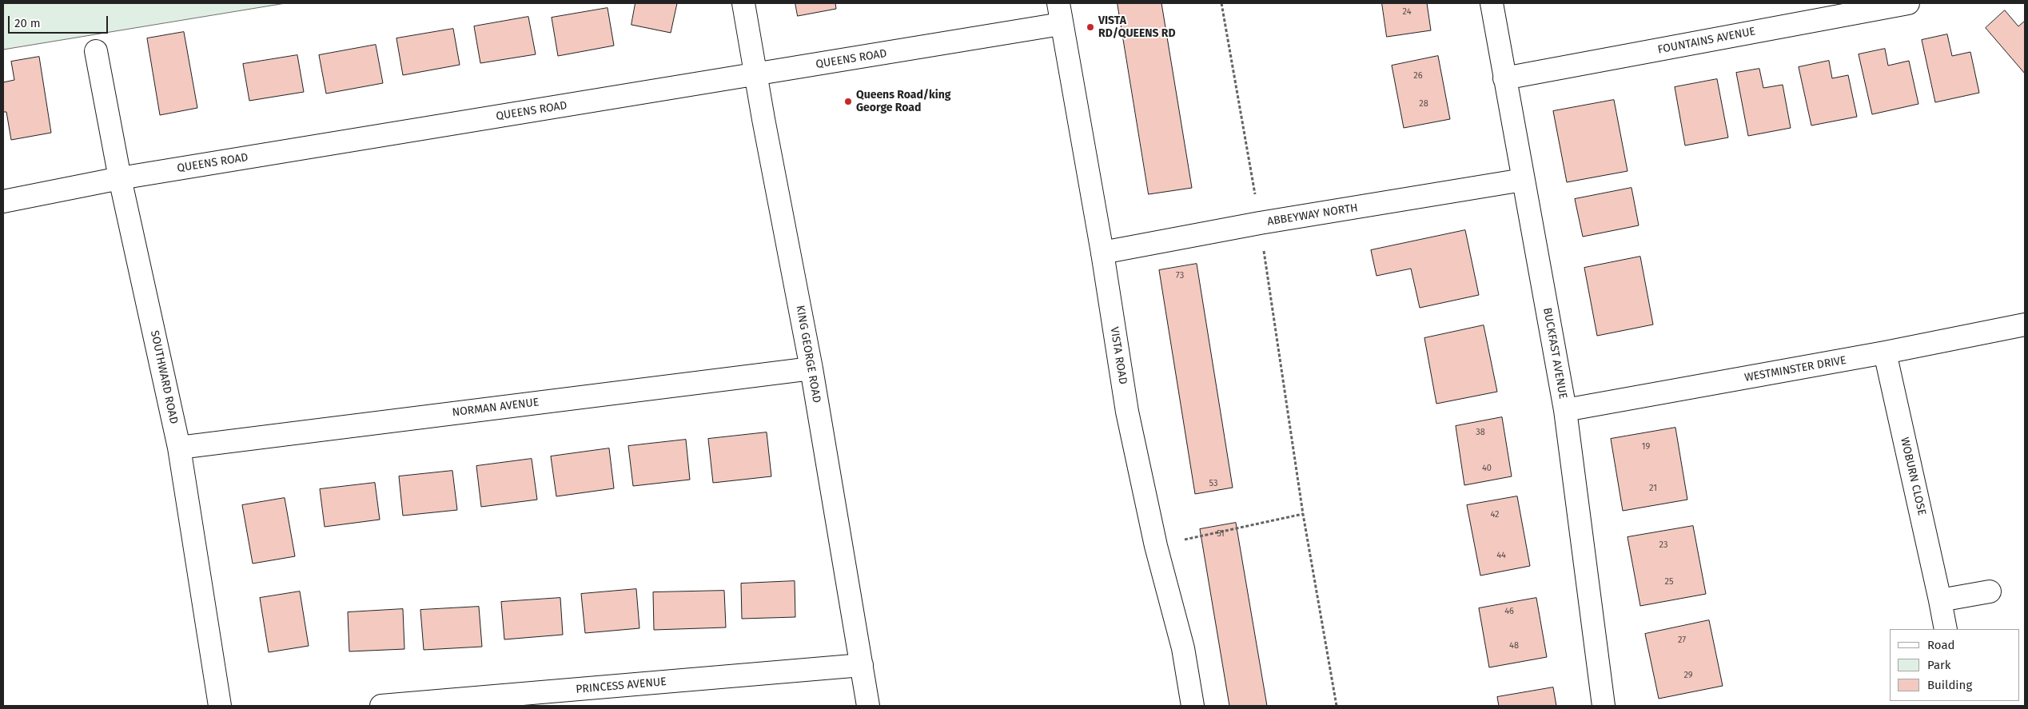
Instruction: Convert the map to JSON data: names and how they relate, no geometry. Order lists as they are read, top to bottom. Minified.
{"streets":{"street":["FOUNTAINS AVENUE","QUEENS ROAD","ABBEYWAY NORTH","BUCKFAST AVENUE","KING GEORGE ROAD","VISTA ROAD","WESTMINSTER DRIVE","SOUTHWARD ROAD","NORMAN AVENUE","WOBURN CLOSE","PRINCESS AVENUE"]},"crossings":[["FOUNTAINS AVENUE","BUCKFAST AVENUE"],["QUEENS ROAD","KING GEORGE ROAD"],["QUEENS ROAD","VISTA ROAD"],["QUEENS ROAD","SOUTHWARD ROAD"],["ABBEYWAY NORTH","BUCKFAST AVENUE"],["ABBEYWAY NORTH","VISTA ROAD"],["BUCKFAST AVENUE","WESTMINSTER DRIVE"],["KING GEORGE ROAD","NORMAN AVENUE"],["KING GEORGE ROAD","PRINCESS AVENUE"],["WESTMINSTER DRIVE","WOBURN CLOSE"],["SOUTHWARD ROAD","NORMAN AVENUE"]],"places":["VISTA RD/QUEENS RD","Queens Road/king George Road"],"house_numbers":["24","26","28","73","38","19","40","53","21","42","51","23","44","25","46","27","48","29"],"legend":["Road","Park","Building"],"scale_bar":"20 m"}
